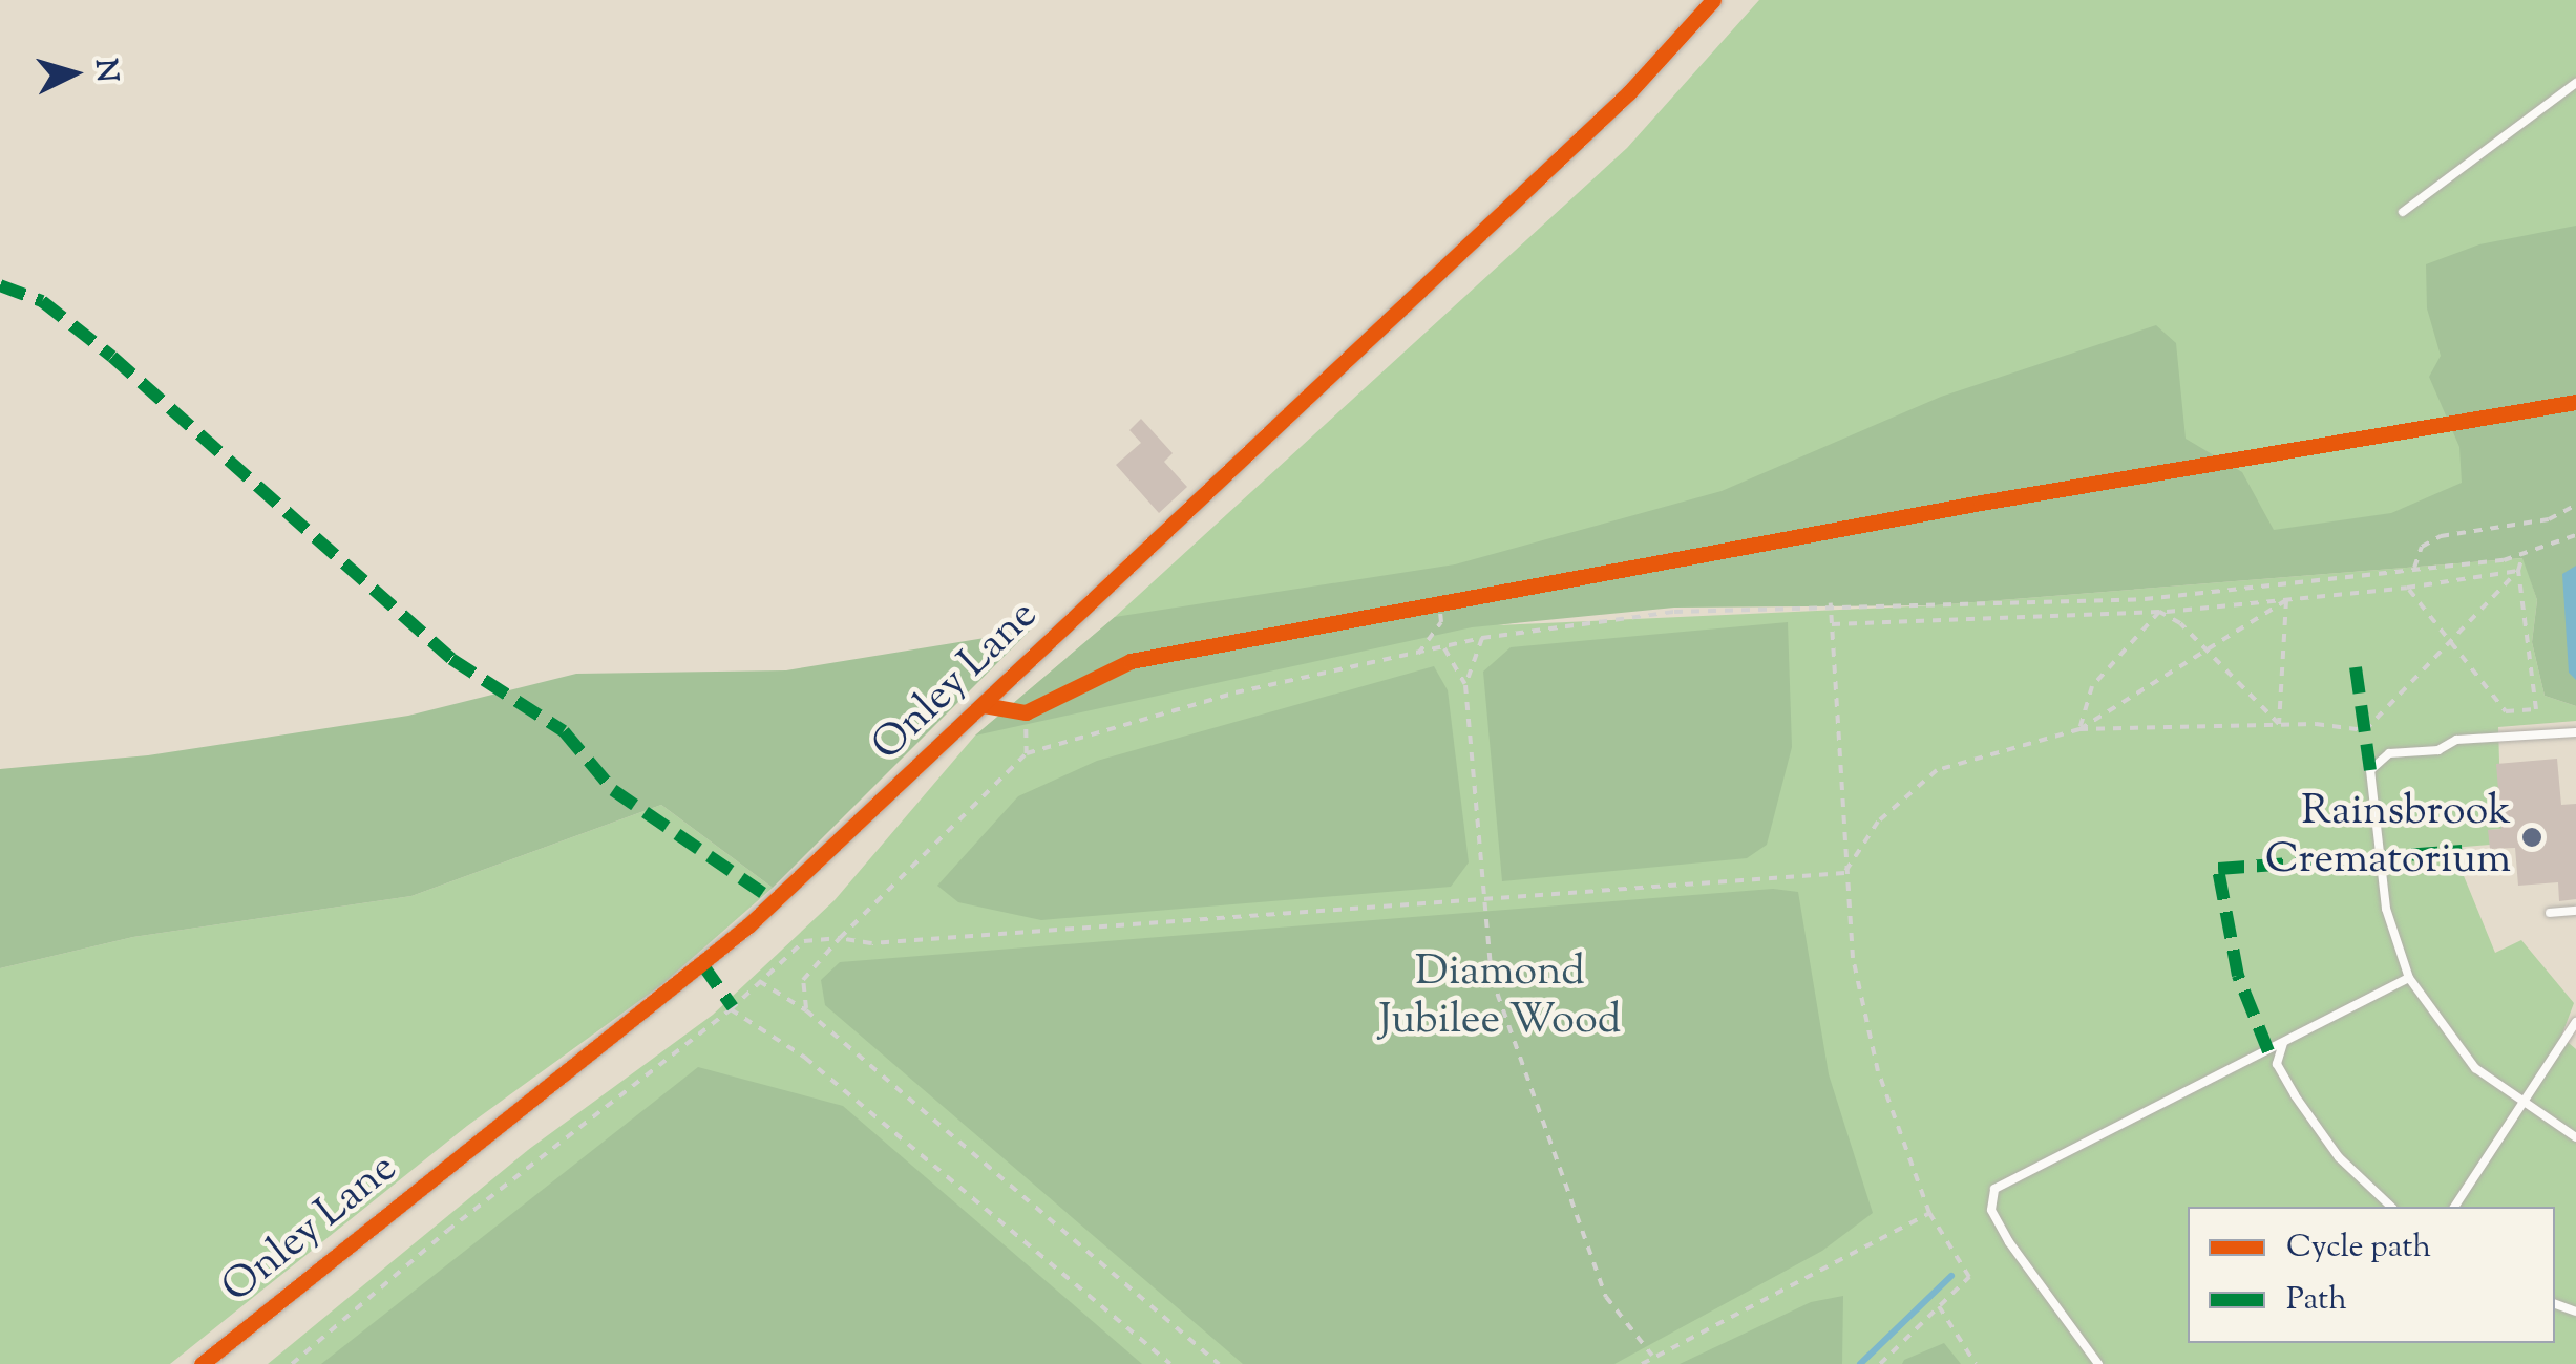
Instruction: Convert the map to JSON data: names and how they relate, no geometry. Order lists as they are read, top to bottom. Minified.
{"streets":{"street":["Onley Lane"]},"parks":["Diamond Jubilee Wood"],"places":["Rainsbrook Crematorium"],"legend":["Cycle path","Path"],"north":"right"}
